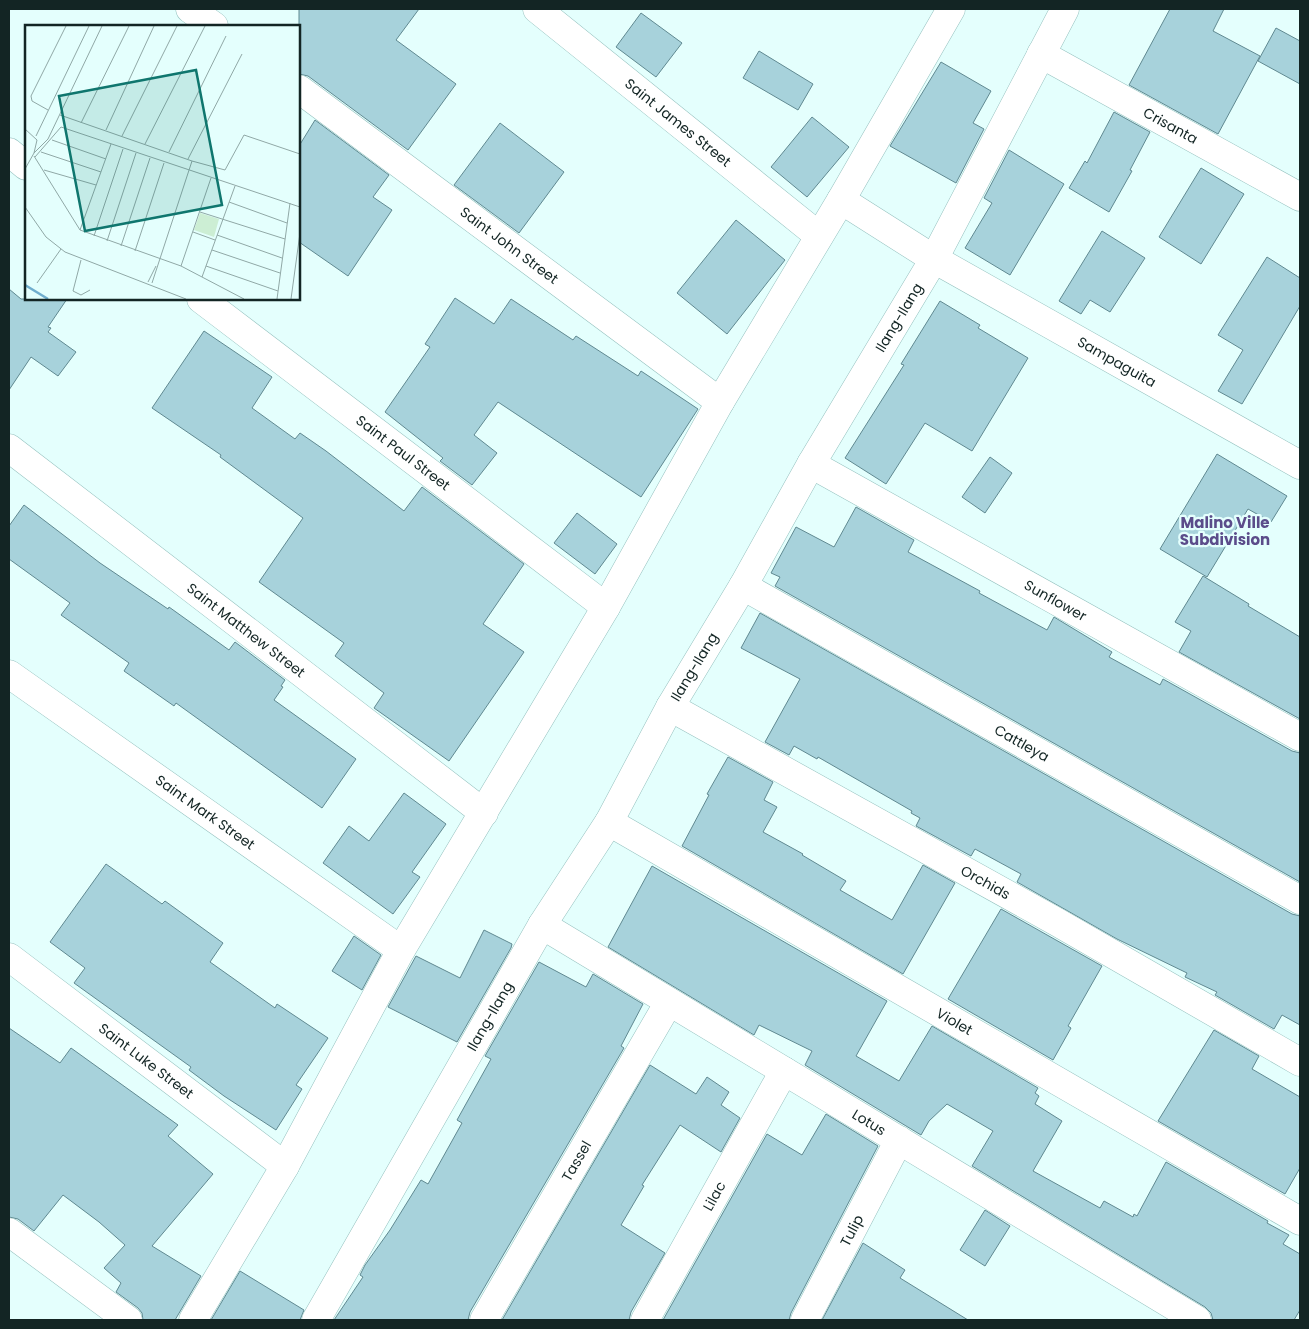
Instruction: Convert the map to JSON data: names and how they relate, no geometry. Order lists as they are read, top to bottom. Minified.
{"streets":{"street":["Saint James Street","Crisanta","Saint John Street","Ilang-Ilang","Sampaguita","Saint Paul Street","Sunflower","Saint Matthew Street","Cattleya","Saint Mark Street","Orchids","Violet","Saint Luke Street","Lotus","Tassel","Lilac","Tulip"]},"crossings":[["Crisanta","Ilang-Ilang"],["Ilang-Ilang","Sampaguita"],["Ilang-Ilang","Sunflower"],["Ilang-Ilang","Cattleya"],["Ilang-Ilang","Orchids"],["Ilang-Ilang","Violet"],["Ilang-Ilang","Lotus"],["Lotus","Tassel"],["Lotus","Lilac"],["Lotus","Tulip"]],"districts":["Malino Ville Subdivision"]}
